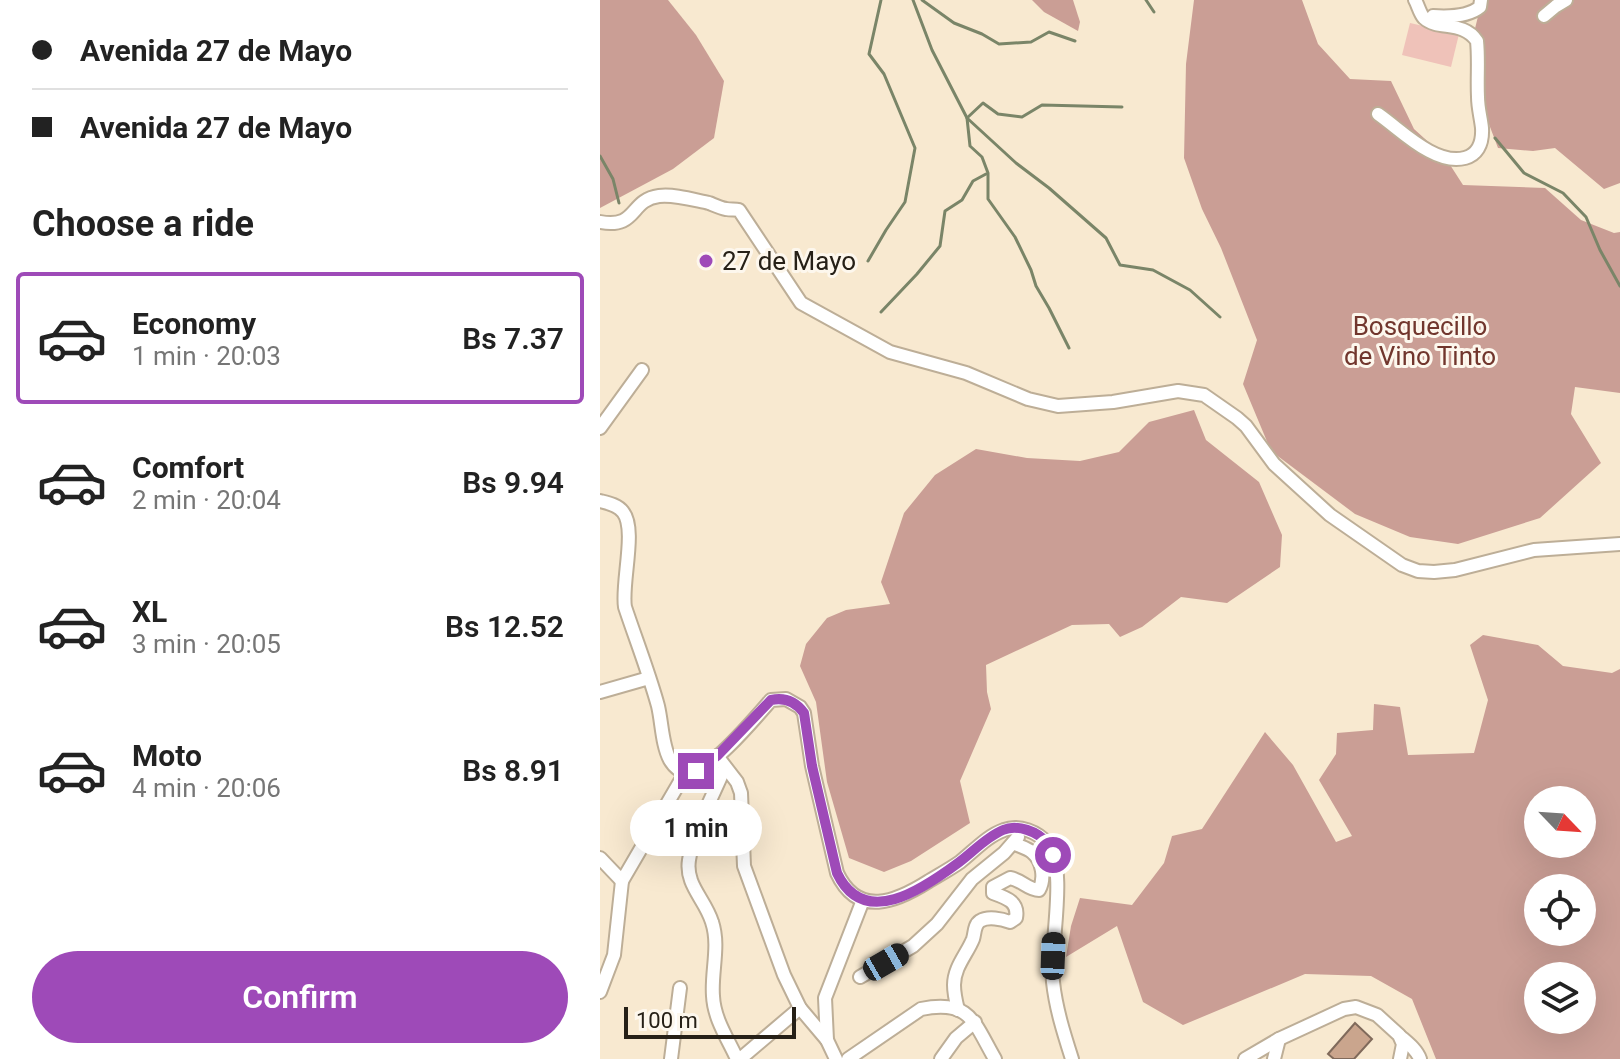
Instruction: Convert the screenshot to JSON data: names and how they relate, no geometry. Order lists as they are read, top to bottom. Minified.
{"parks":["Bosquecillo de Vino Tinto"],"places":["27 de Mayo"],"scale_bar":"100 m","north":"bottom right","page":{"banner":["Avenida 27 de Mayo","Avenida 27 de Mayo"],"heading":"Choose a ride","list":[{"name":"Economy","note":"1 min · 20:03","value":"Bs 7.37"},{"name":"Comfort","note":"2 min · 20:04","value":"Bs 9.94"},{"name":"XL","note":"3 min · 20:05","value":"Bs 12.52"},{"name":"Moto","note":"4 min · 20:06","value":"Bs 8.91"}],"bubble":"1 min","buttons":"Confirm","scale":"100 m"}}
